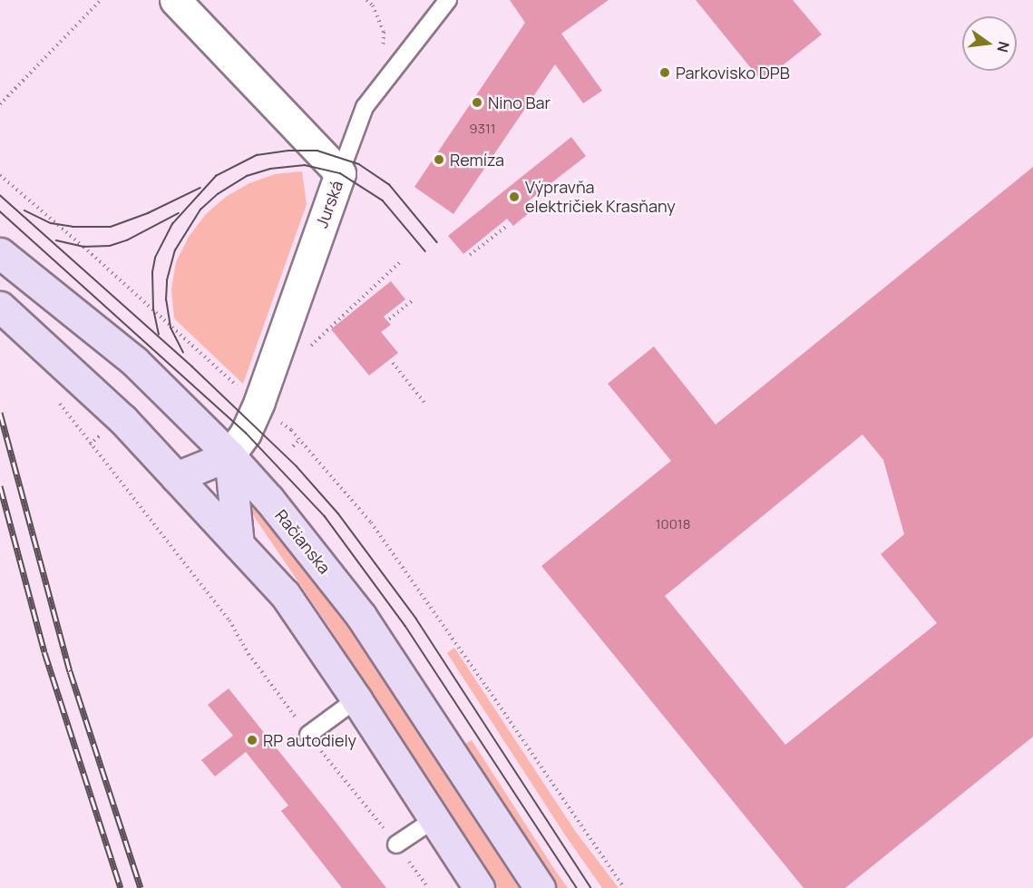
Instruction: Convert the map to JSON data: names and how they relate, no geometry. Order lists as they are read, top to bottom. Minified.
{"streets":{"main road":["Račianska"],"street":["Jurská"]},"crossings":[["Jurská","Račianska"]],"places":["Parkovisko DPB","Nino Bar","Remíza","Výpravňa električiek Krasňany","RP autodiely"],"house_numbers":["9311","10018"],"north":"right"}
